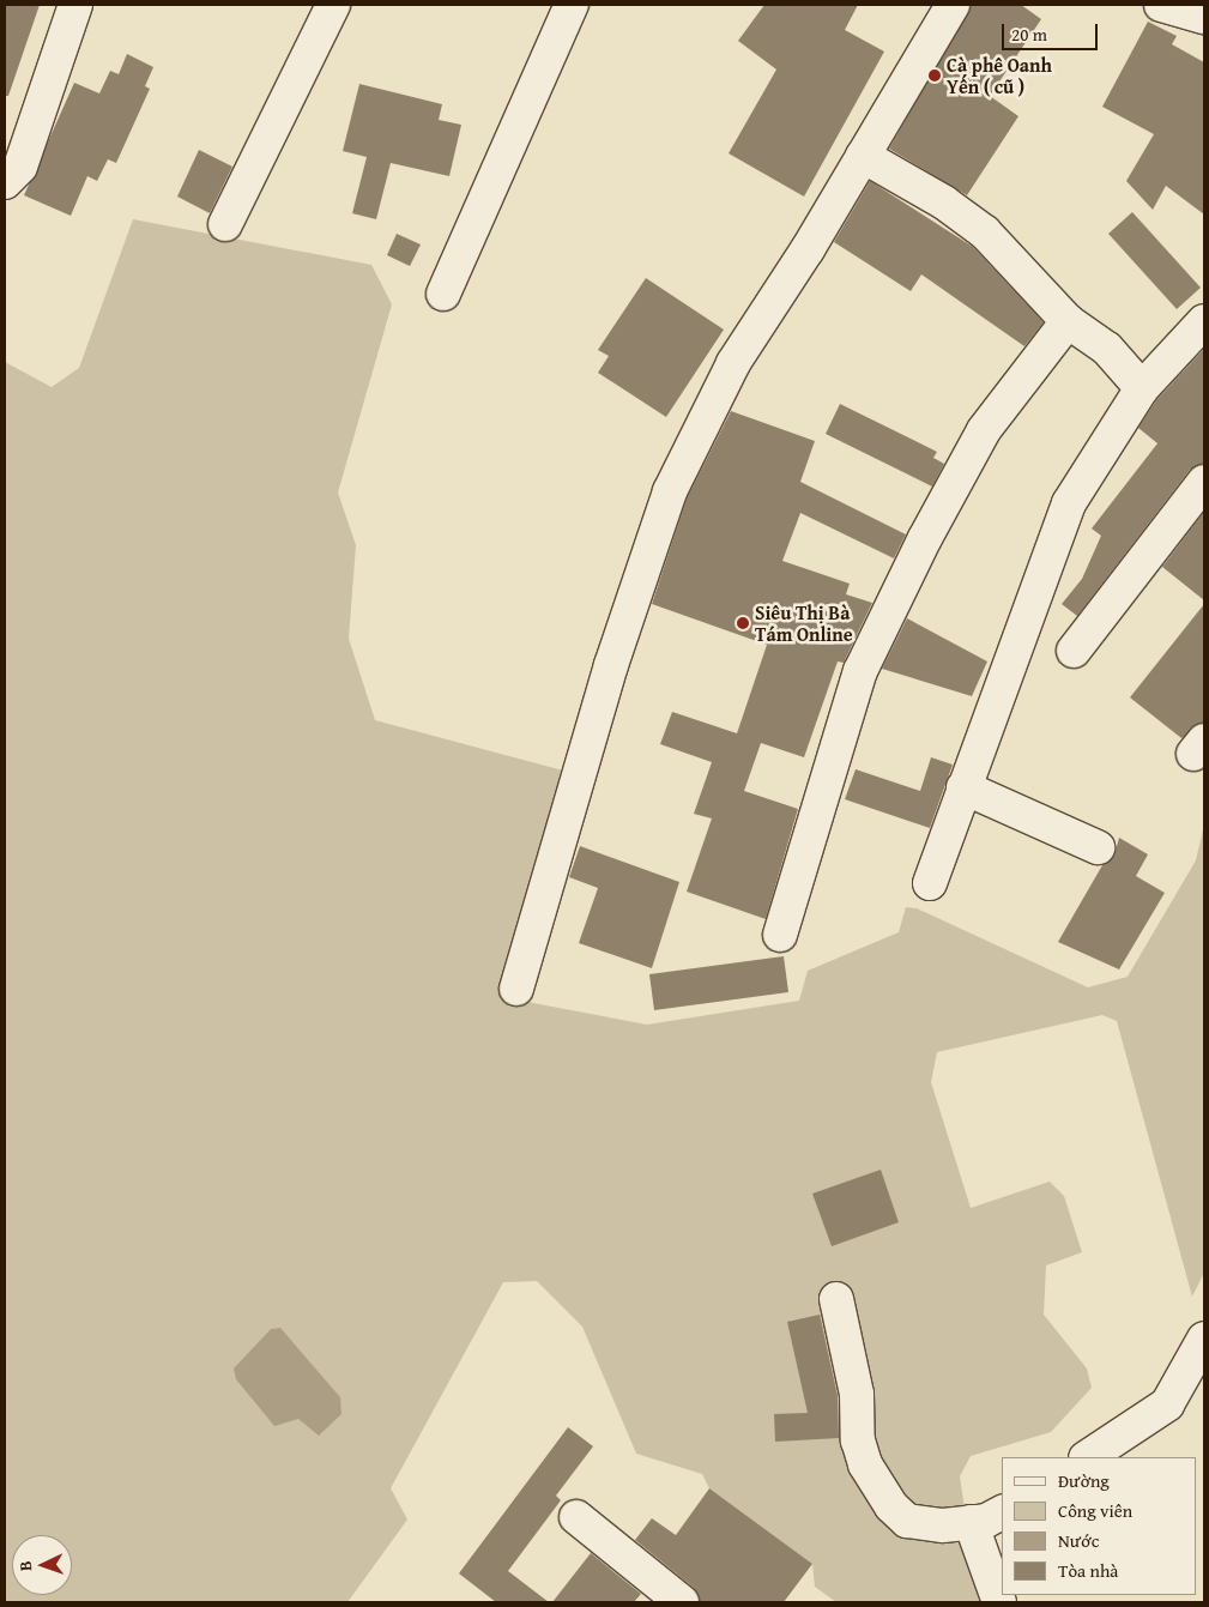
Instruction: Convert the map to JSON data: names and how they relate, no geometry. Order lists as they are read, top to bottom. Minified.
{"places":["Cà phê Oanh Yến ( cũ )","Siêu Thị Bà Tám Online"],"legend":["Đường","Công viên","Nước","Tòa nhà"],"scale_bar":"20 m","north":"left"}
